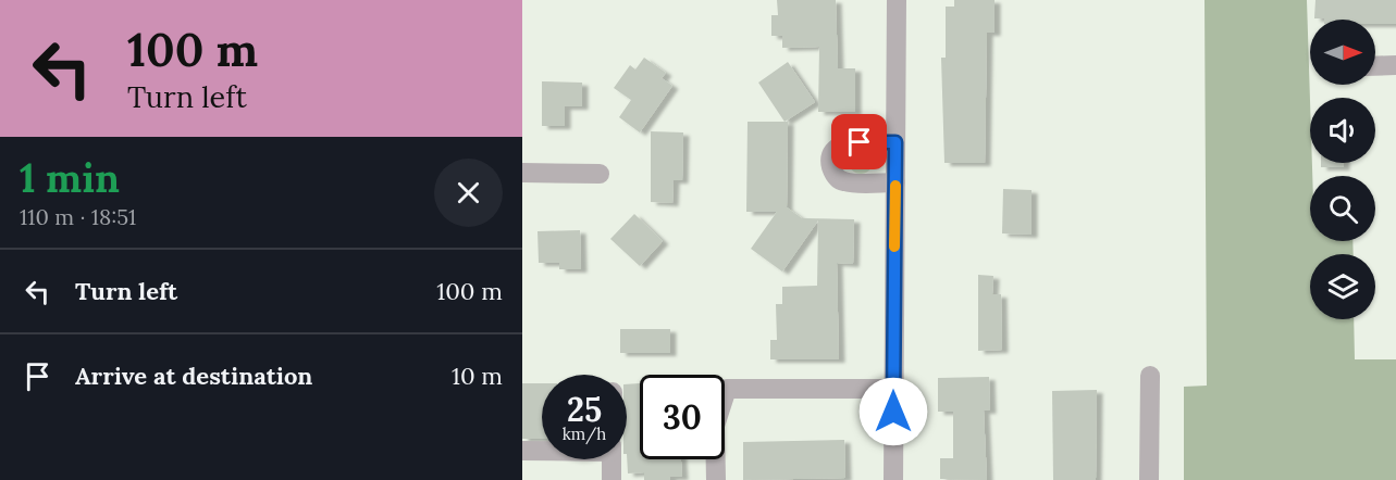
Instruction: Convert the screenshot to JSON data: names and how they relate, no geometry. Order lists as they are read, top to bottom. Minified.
{"north":"right","page":{"turn":["100 m","Turn left"],"heading":["1 min","110 m · 18:51"],"list":[{"name":"Turn left","value":"100 m"},{"name":"Arrive at destination","value":"10 m"}],"speed":"25 km/h","limit":"30"}}
